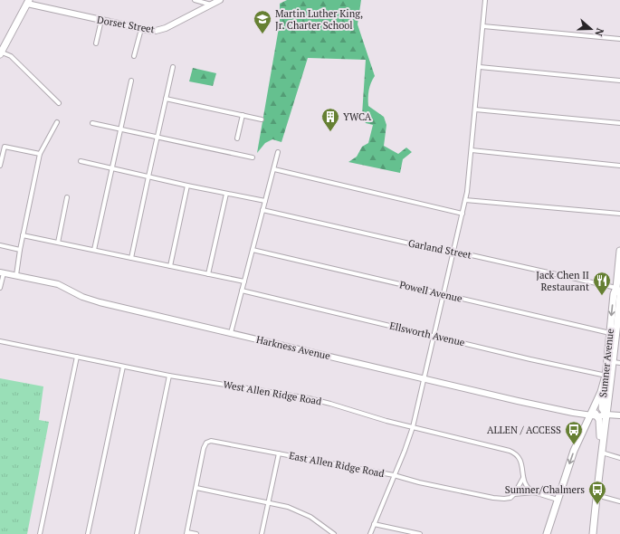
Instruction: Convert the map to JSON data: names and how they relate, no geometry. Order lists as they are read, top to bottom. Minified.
{"streets":{"main road":["Dorset Street","Harkness Avenue","Sumner Avenue"],"street":["Garland Street","Powell Avenue","Ellsworth Avenue","West Allen Ridge Road","East Allen Ridge Road"]},"crossings":[["Garland Street","Sumner Avenue"],["Powell Avenue","Sumner Avenue"],["Ellsworth Avenue","Sumner Avenue"],["Harkness Avenue","Sumner Avenue"],["West Allen Ridge Road","East Allen Ridge Road"]],"places":{"school or university":["Martin Luther King, Jr. Charter School"],"building":["YWCA"],"restaurant":["Jack Chen II Restaurant"],"bus stop":["ALLEN / ACCESS","Sumner/Chalmers"]},"north":"right"}
